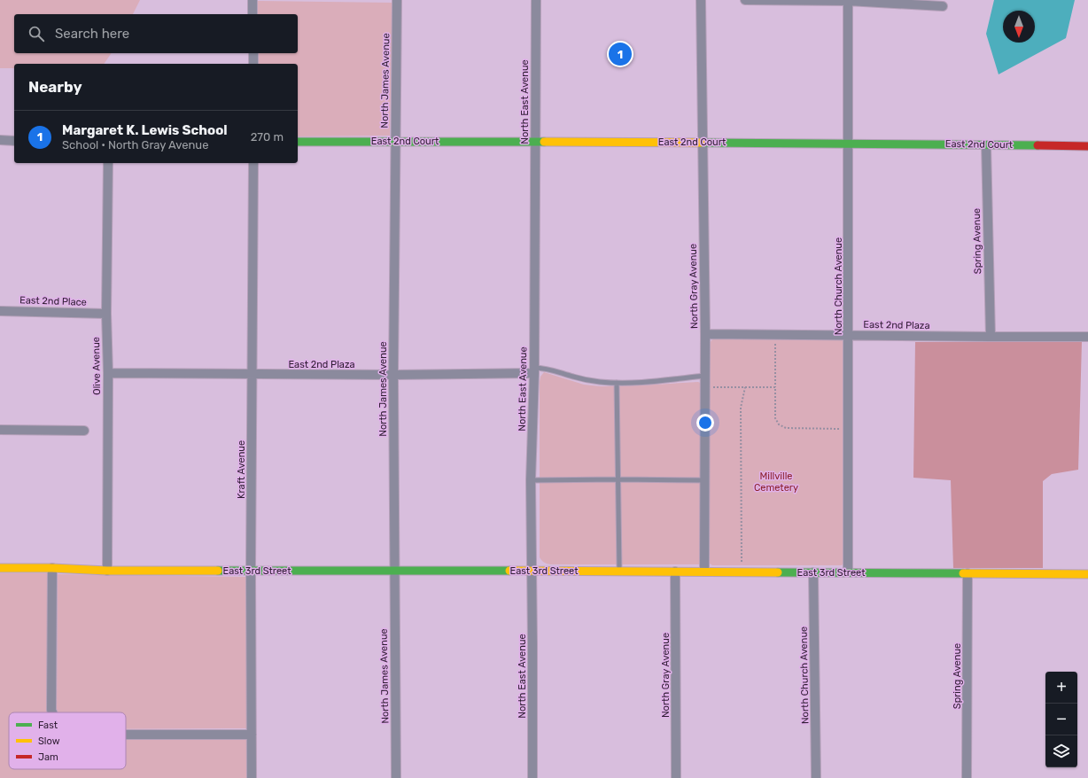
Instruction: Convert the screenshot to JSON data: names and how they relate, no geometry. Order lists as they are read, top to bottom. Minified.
{"streets":{"street":["North James Avenue","North East Avenue","East 2nd Court","Spring Avenue","North Gray Avenue","North Church Avenue","East 2nd Place","East 2nd Plaza","Olive Avenue","Kraft Avenue","East 3rd Street"]},"crossings":[["North James Avenue","East 2nd Court"],["North James Avenue","East 2nd Plaza"],["North James Avenue","East 3rd Street"],["North East Avenue","East 2nd Court"],["North East Avenue","East 2nd Plaza"],["North East Avenue","East 3rd Street"],["East 2nd Court","Spring Avenue"],["East 2nd Court","North Gray Avenue"],["East 2nd Court","North Church Avenue"],["Spring Avenue","East 2nd Plaza"],["Spring Avenue","East 3rd Street"],["North Gray Avenue","East 2nd Plaza"],["North Gray Avenue","East 3rd Street"],["North Church Avenue","East 2nd Plaza"],["North Church Avenue","East 3rd Street"],["East 2nd Place","Olive Avenue"],["East 2nd Plaza","Olive Avenue"],["East 2nd Plaza","Kraft Avenue"],["Olive Avenue","East 3rd Street"],["Kraft Avenue","East 3rd Street"]],"parks":["Millville Cemetery"],"legend":["Fast","Slow","Jam"],"north":"bottom","page":{"search":"Search here","pins":"1","heading":"Nearby","list":[{"mark":"1","name":"Margaret K. Lewis School","note":"School · North Gray Avenue","value":"270 m"}],"map_buttons":["+","−"]}}
